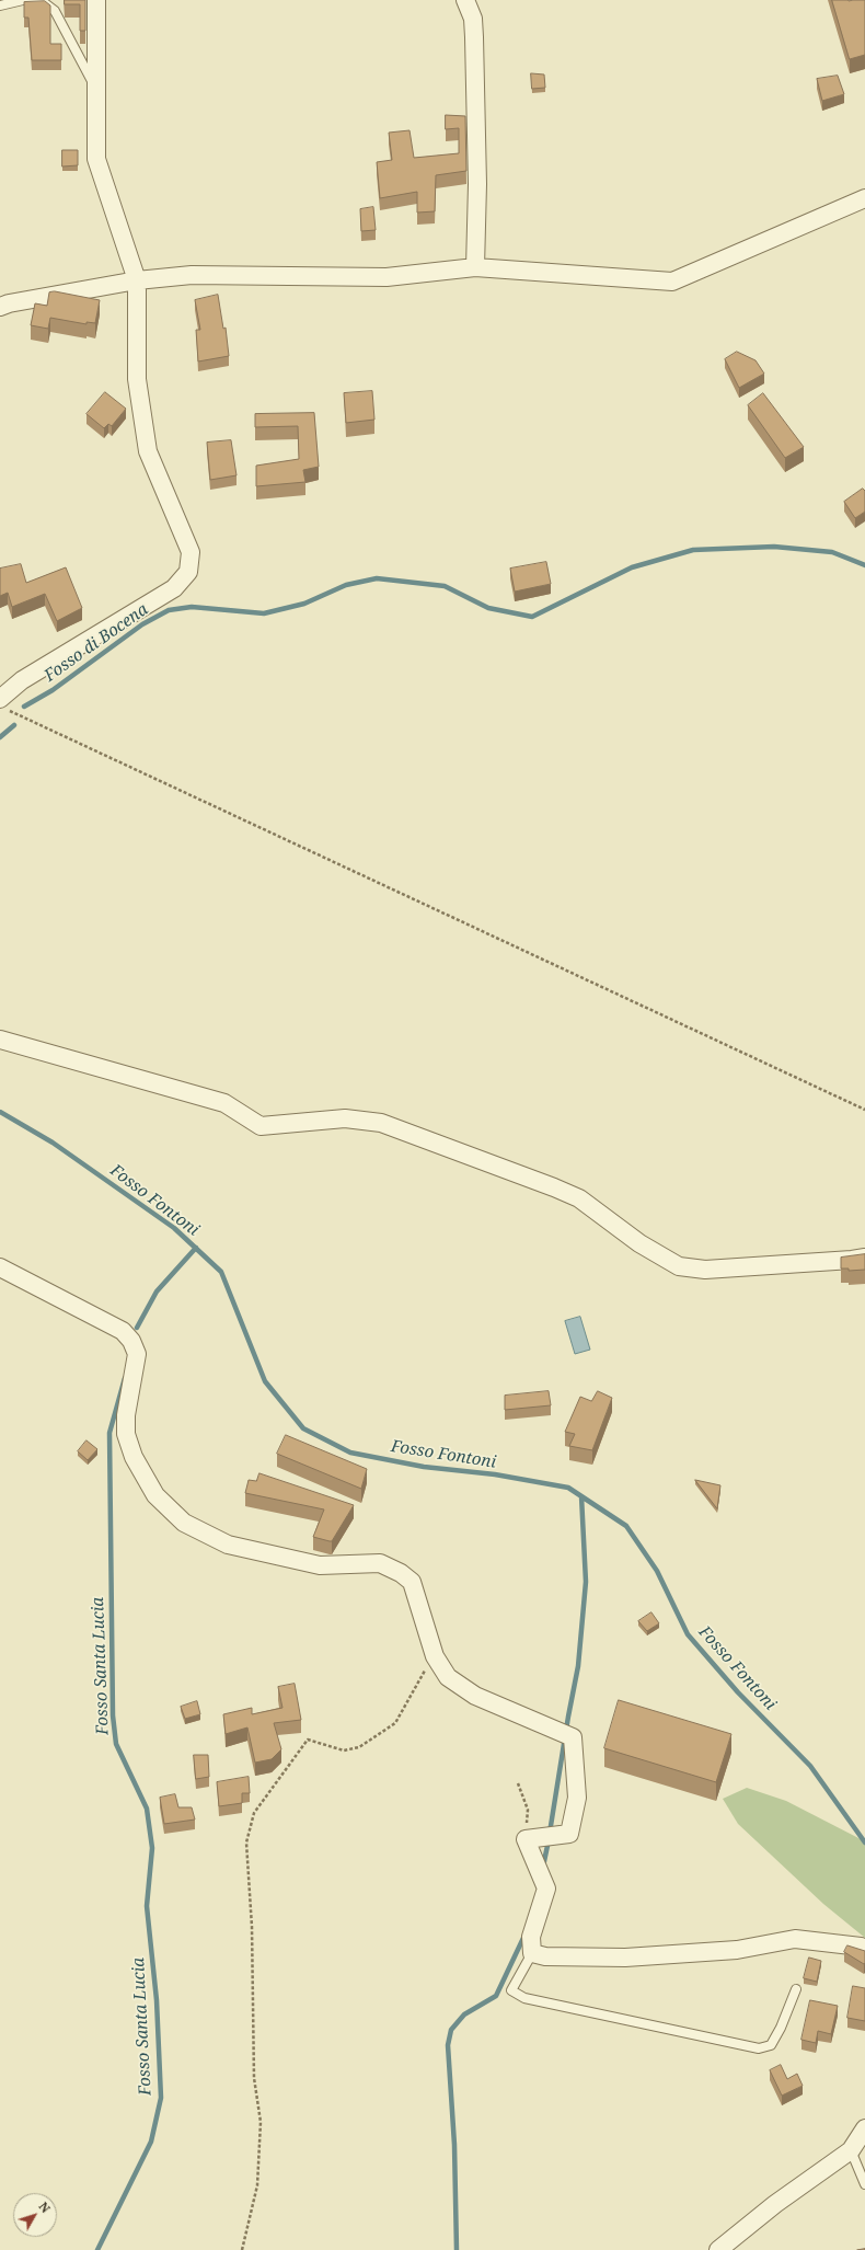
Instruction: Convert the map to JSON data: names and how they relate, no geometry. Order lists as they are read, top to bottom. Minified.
{"water":["Fosso di Bocena","Fosso Fontoni","Fosso Santa Lucia"],"north":"top right"}
